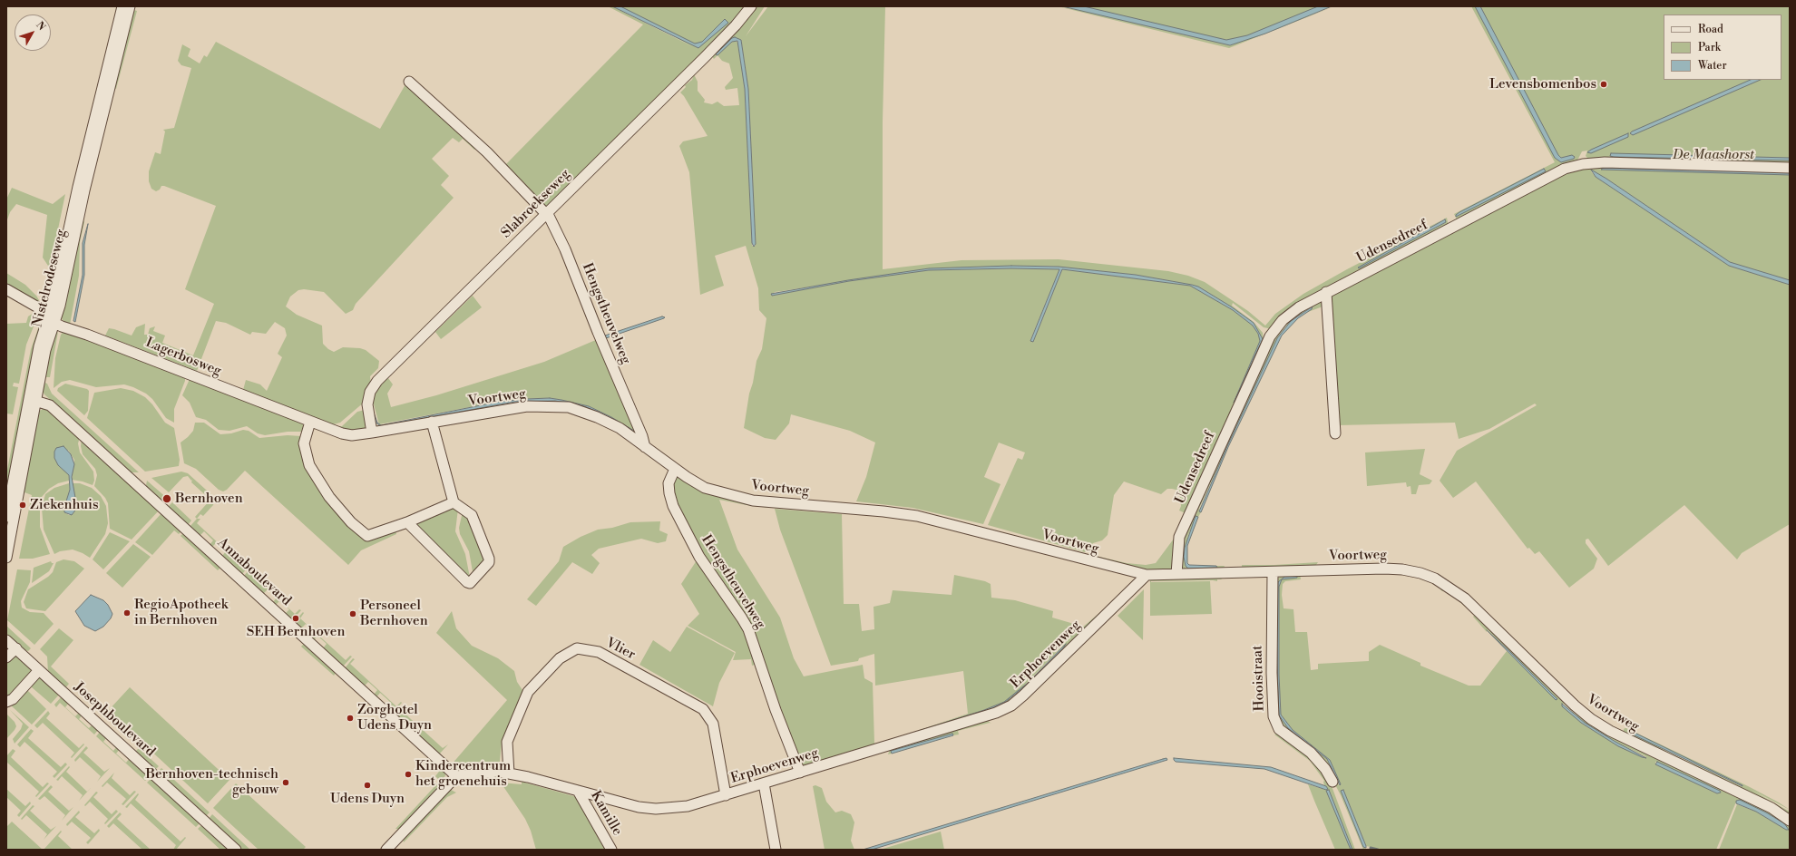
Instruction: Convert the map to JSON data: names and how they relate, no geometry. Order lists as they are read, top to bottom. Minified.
{"streets":{"street":["Slabroekseweg","Udensedreef","Nistelrodeseweg","Hengstheuvelweg","Lagerbosweg","Voortweg","Annaboulevard","Vlier","Erphoevenweg","Hooistraat","Josephboulevard","Kamille"]},"crossings":[["Slabroekseweg","Hengstheuvelweg"],["Slabroekseweg","Voortweg"],["Udensedreef","Voortweg"],["Nistelrodeseweg","Lagerbosweg"],["Nistelrodeseweg","Annaboulevard"],["Hengstheuvelweg","Voortweg"],["Hengstheuvelweg","Erphoevenweg"],["Lagerbosweg","Voortweg"],["Voortweg","Erphoevenweg"],["Voortweg","Hooistraat"],["Annaboulevard","Erphoevenweg"],["Vlier","Erphoevenweg"],["Erphoevenweg","Kamille"]],"parks":["De Maashorst"],"places":["Levensbomenbos","Bernhoven","Ziekenhuis","RegioApotheek in Bernhoven","Personeel Bernhoven","SEH Bernhoven","Zorghotel Udens Duyn","Kindercentrum het groenehuis","Bernhoven-technisch gebouw","Udens Duyn"],"legend":["Road","Park","Water"],"north":"top right"}
